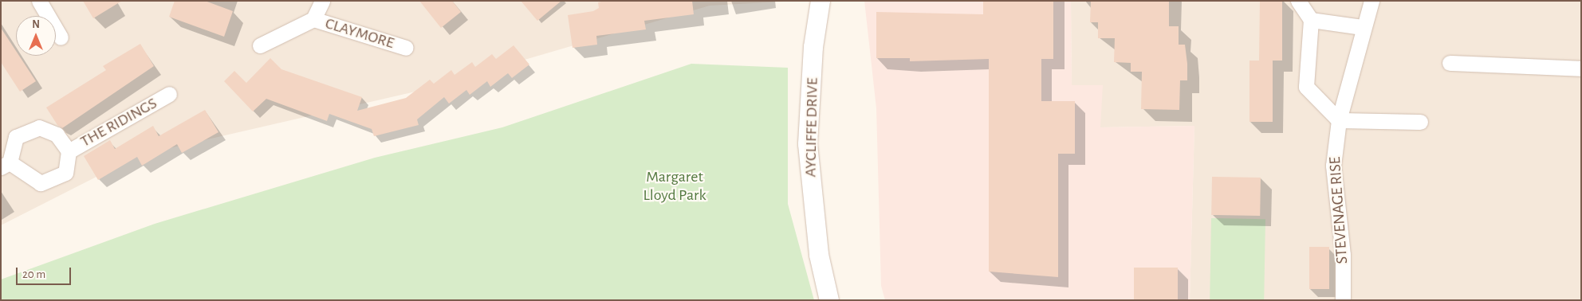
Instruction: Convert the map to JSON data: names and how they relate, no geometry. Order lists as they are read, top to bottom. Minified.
{"streets":{"street":["CLAYMORE","THE RIDINGS","AYCLIFFE DRIVE","STEVENAGE RISE"]},"parks":["Margaret Lloyd Park"],"scale_bar":"20 m","north":"top"}
